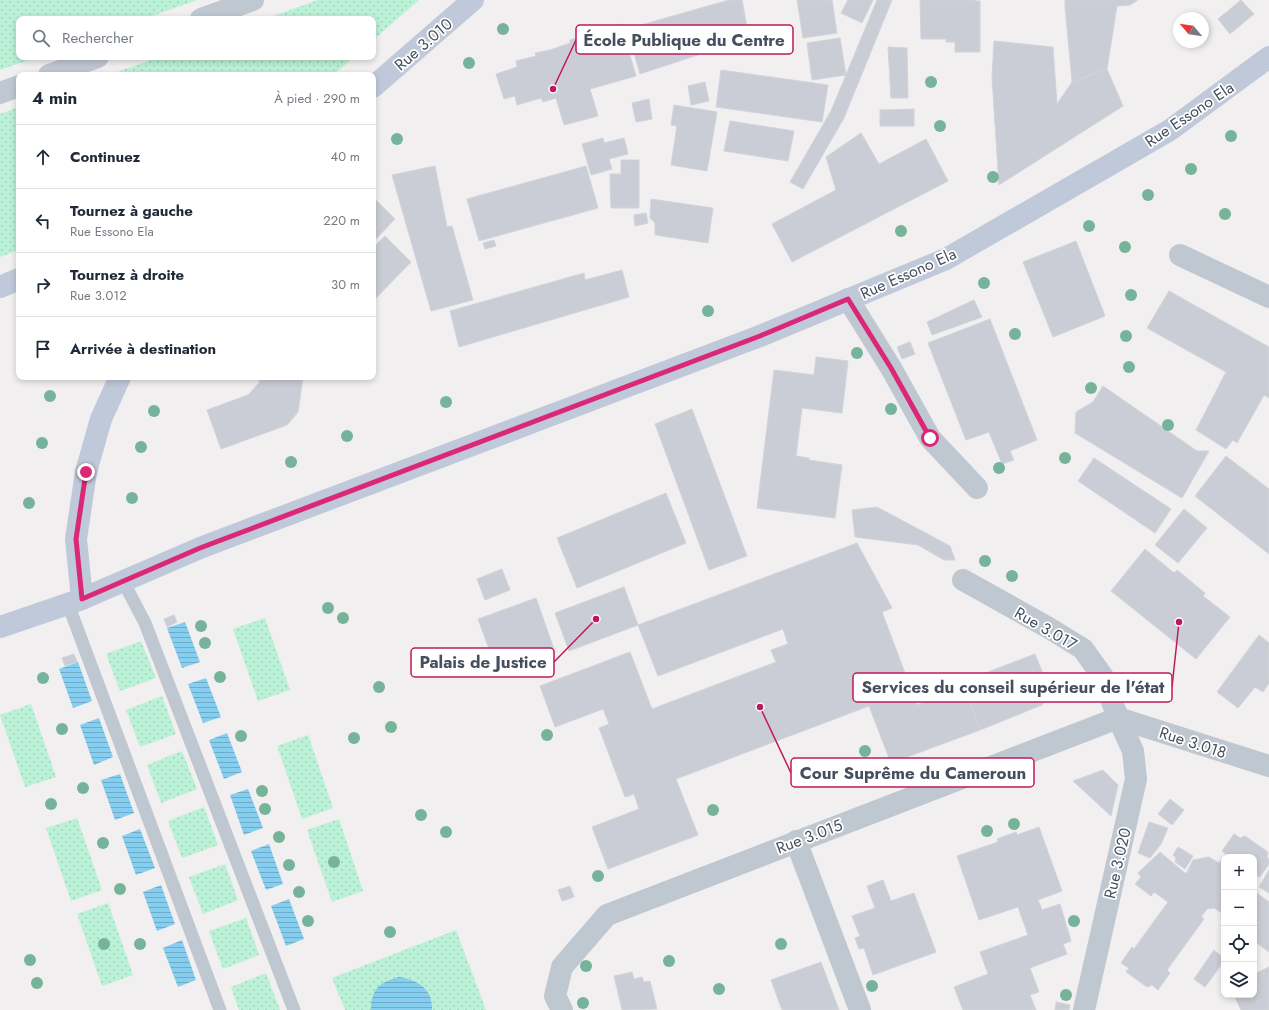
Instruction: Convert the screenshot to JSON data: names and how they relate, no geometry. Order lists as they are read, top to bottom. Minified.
{"streets":{"main road":["Rue 3.010","Rue Essono Ela"],"street":["Rue 3.017","Rue 3.018","Rue 3.015","Rue 3.020"]},"crossings":[["Rue 3.017","Rue 3.018"],["Rue 3.017","Rue 3.015"],["Rue 3.017","Rue 3.020"],["Rue 3.018","Rue 3.015"],["Rue 3.018","Rue 3.020"],["Rue 3.015","Rue 3.020"]],"places":["École Publique du Centre","Palais de Justice","Services du conseil supérieur de l'état","Cour Suprême du Cameroun"],"north":"top left","page":{"search":"Rechercher","heading":["4 min","À pied · 290 m"],"list":[["Continuez","40 m"],["Tournez à gauche","Rue Essono Ela","220 m"],["Tournez à droite","Rue 3.012","30 m"],"Arrivée à destination"],"map_buttons":["+","−"]}}
